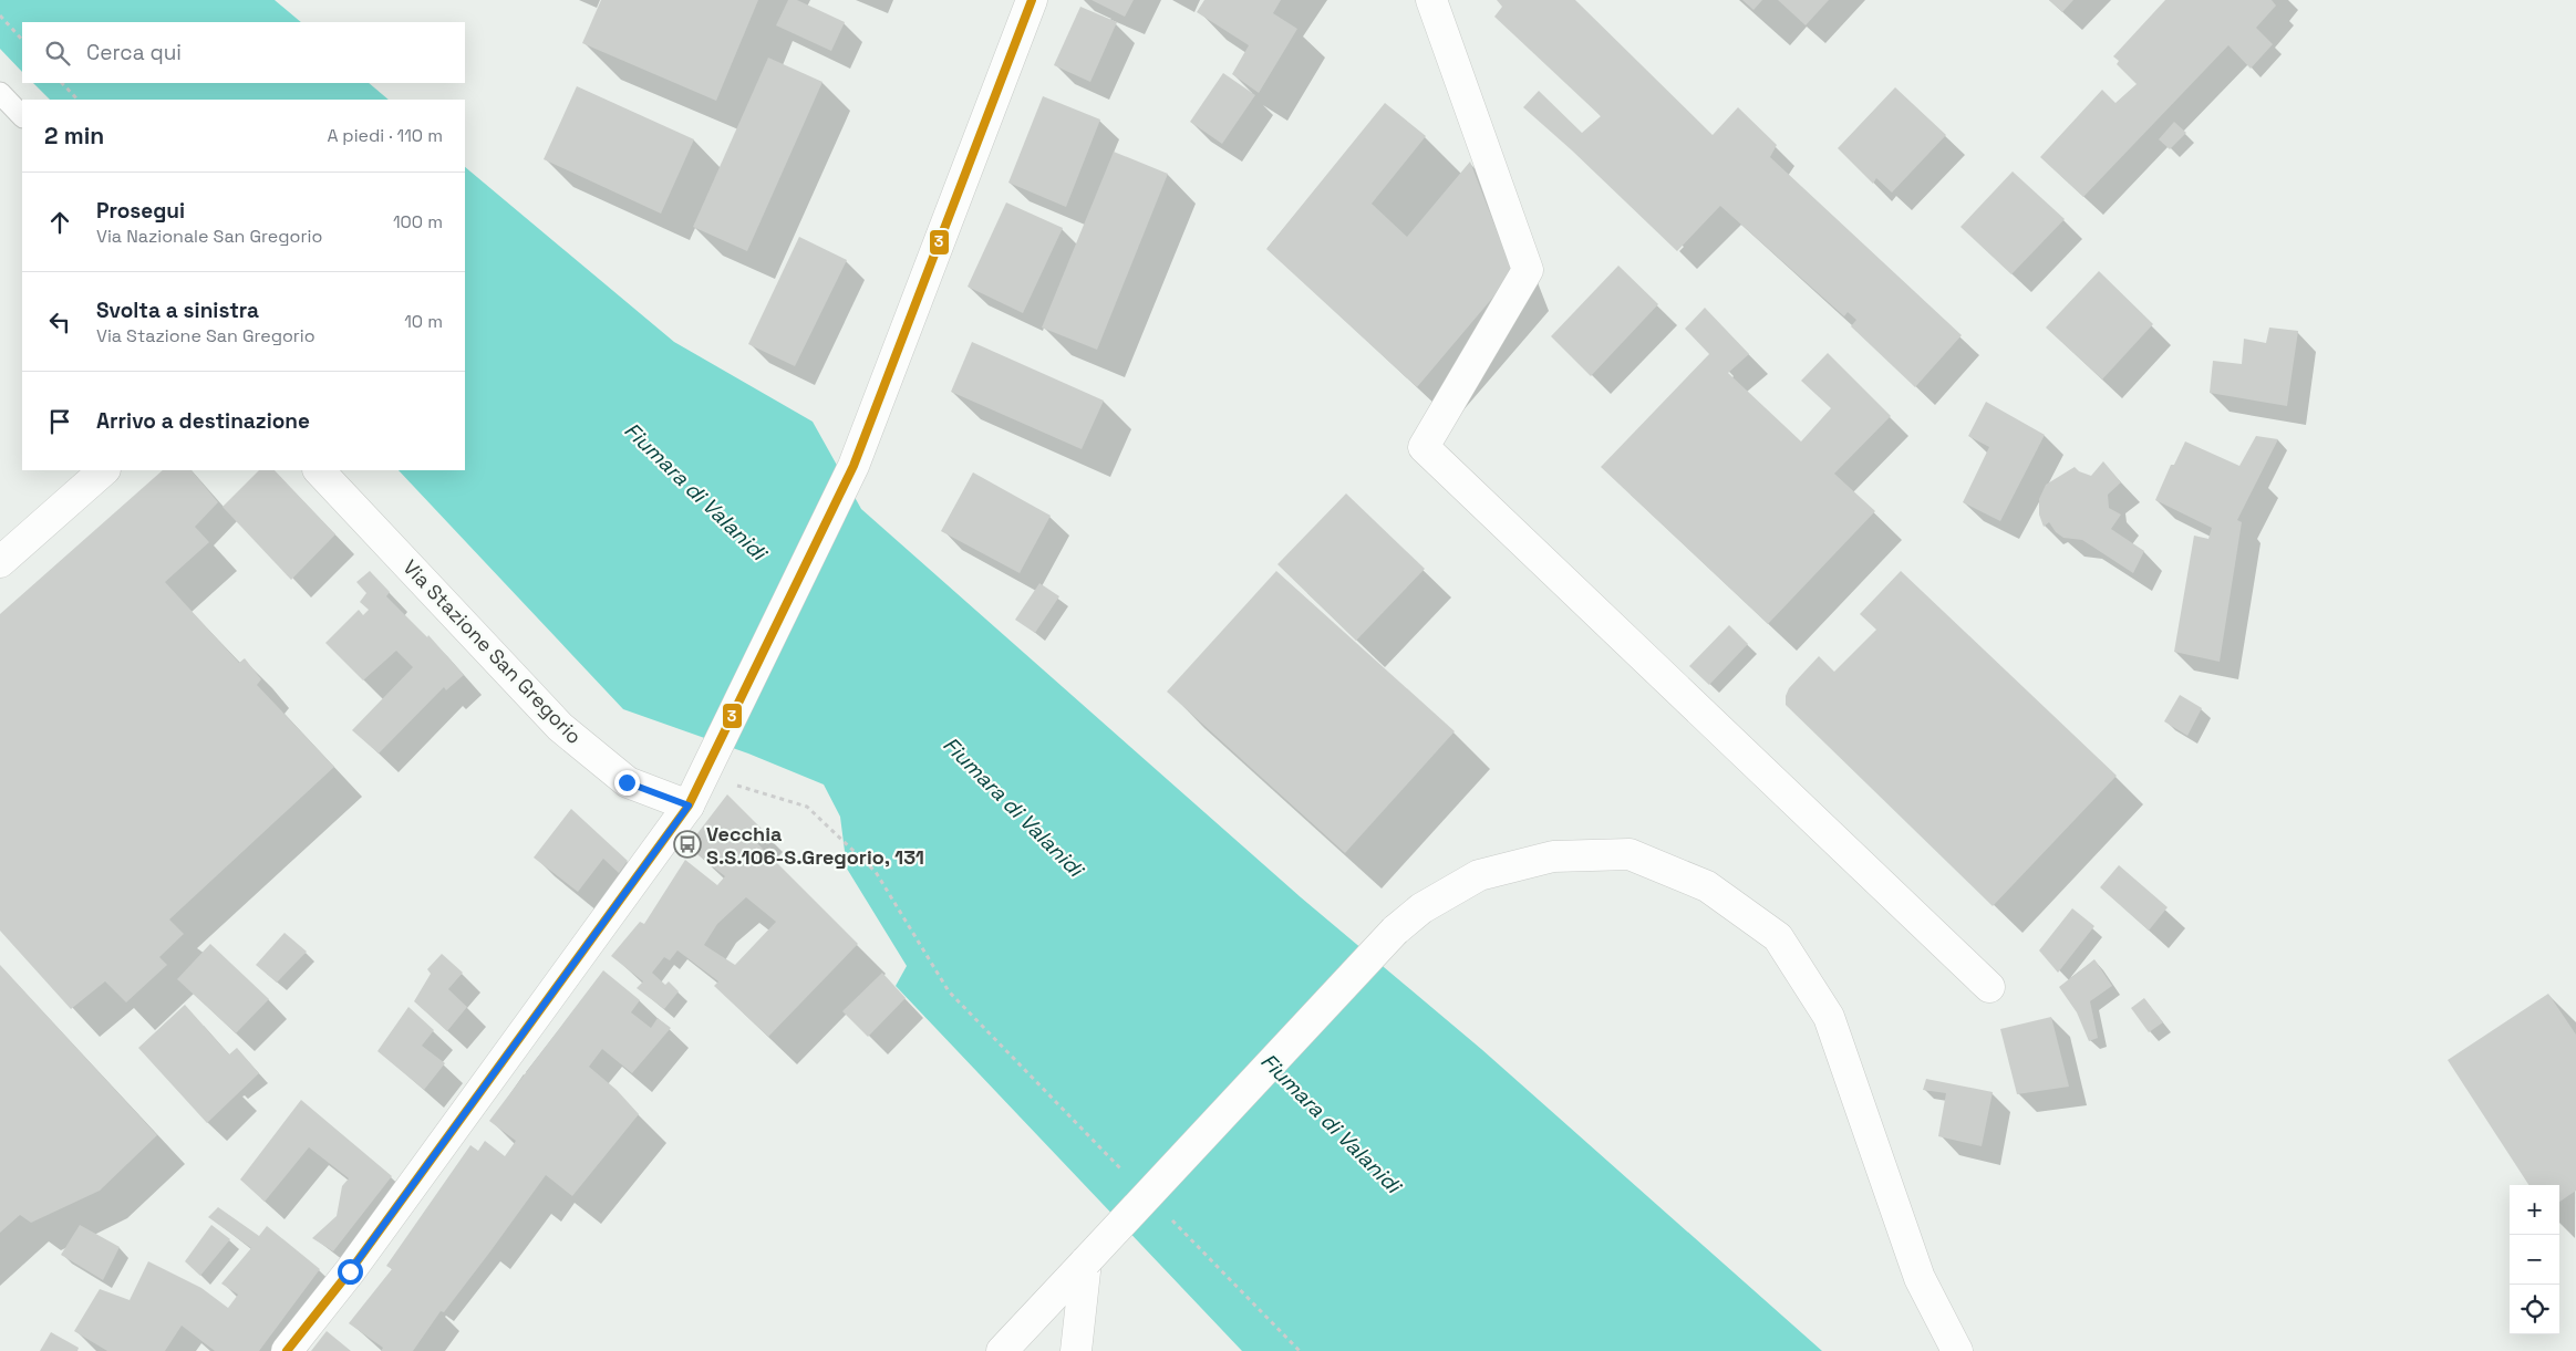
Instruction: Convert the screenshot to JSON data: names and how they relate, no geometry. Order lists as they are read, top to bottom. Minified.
{"streets":{"street":["Via Stazione San Gregorio"]},"water":["Fiumara di Valanidi"],"places":{"bus stop":["Vecchia S.S.106-S.Gregorio, 131"]},"lines":["transit line 3"],"page":{"search":"Cerca qui","heading":["2 min","A piedi · 110 m"],"list":[["Prosegui","Via Nazionale San Gregorio","100 m"],["Svolta a sinistra","Via Stazione San Gregorio","10 m"],"Arrivo a destinazione"],"map_buttons":["+","−"]}}
